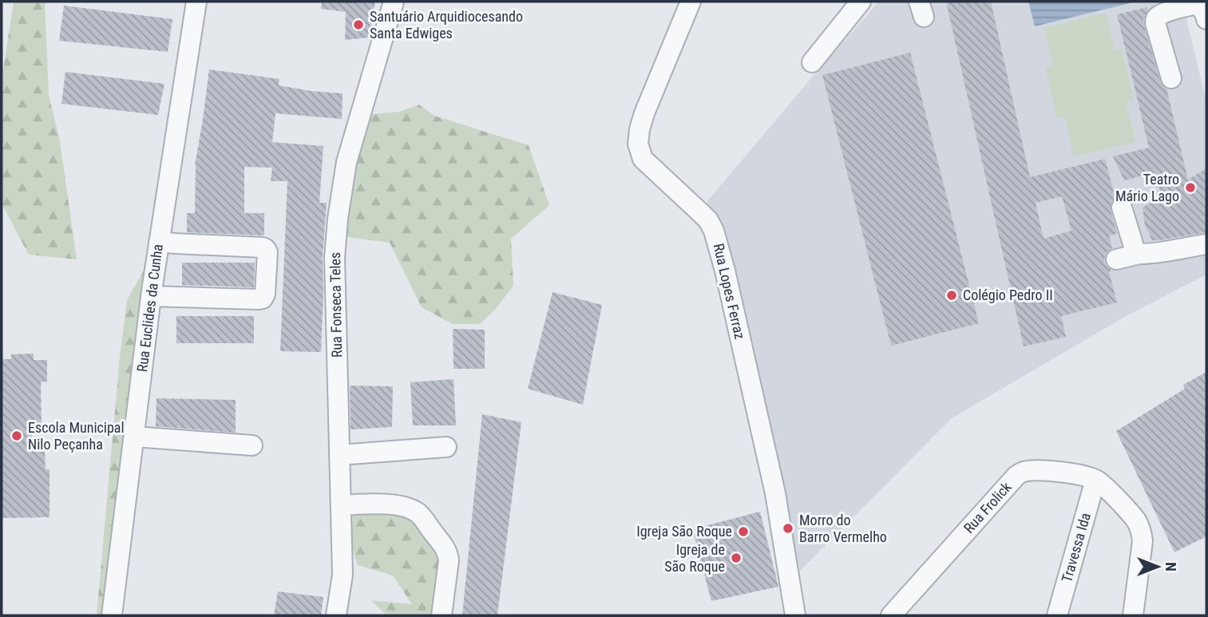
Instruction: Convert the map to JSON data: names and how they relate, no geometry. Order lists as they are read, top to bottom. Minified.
{"streets":{"street":["Rua Lopes Ferraz","Rua Fonseca Teles","Rua Euclides da Cunha","Rua Frolick","Travessa Ida"]},"crossings":[["Rua Frolick","Travessa Ida"]],"places":["Santuário Arquidiocesando Santa Edwiges","Teatro Mário Lago","Colégio Pedro II","Escola Municipal Nilo Peçanha","Morro do Barro Vermelho","Igreja São Roque","Igreja de São Roque"],"north":"right"}
